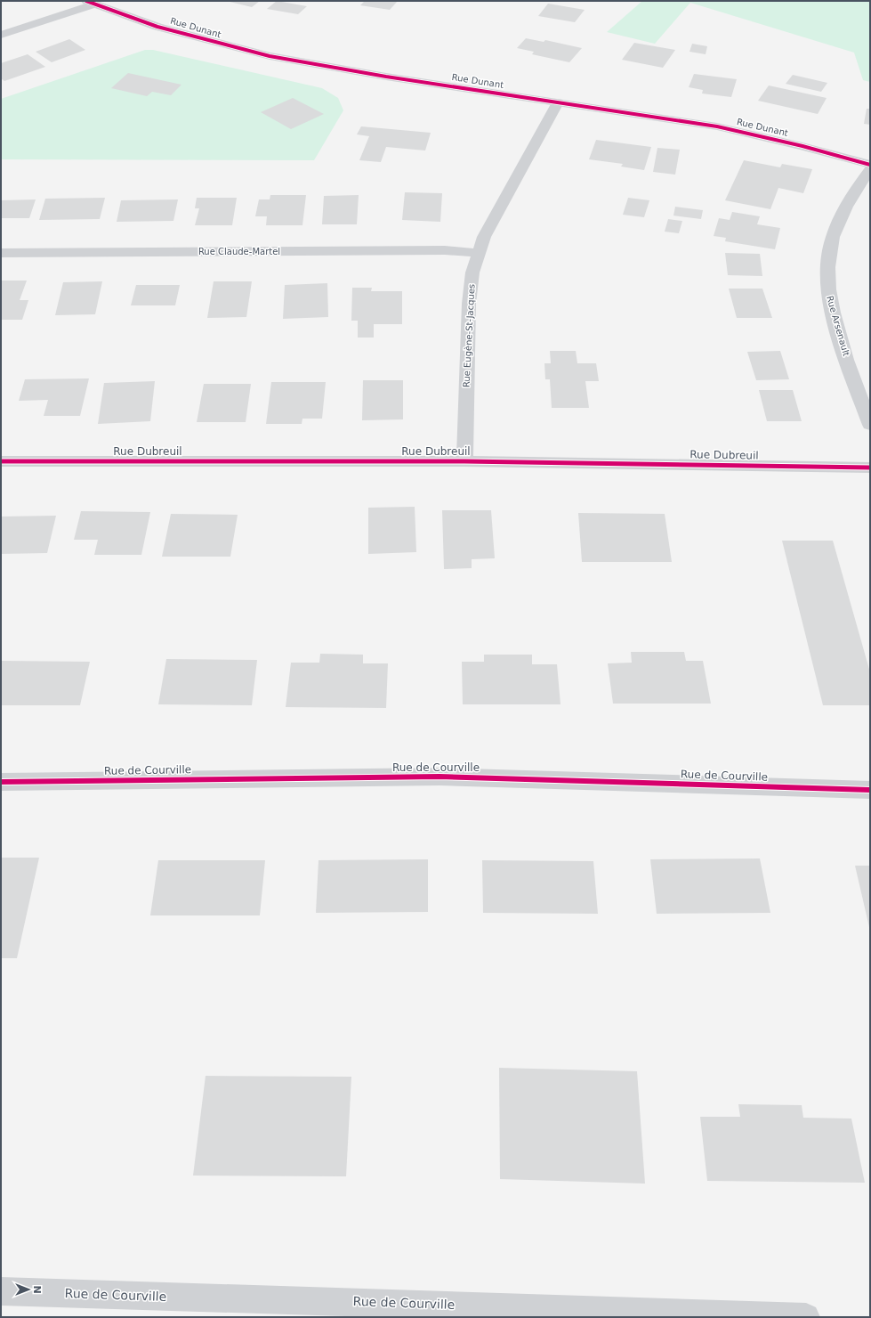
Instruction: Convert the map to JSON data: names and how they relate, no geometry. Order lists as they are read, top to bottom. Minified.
{"streets":{"street":["Rue Dunant","Rue Claude-Martel","Rue Arsenault","Rue Eugène-St-Jacques","Rue Dubreuil","Rue de Courville"]},"crossings":[["Rue Dunant","Rue Eugène-St-Jacques"],["Rue Claude-Martel","Rue Eugène-St-Jacques"],["Rue Eugène-St-Jacques","Rue Dubreuil"]],"north":"right"}
